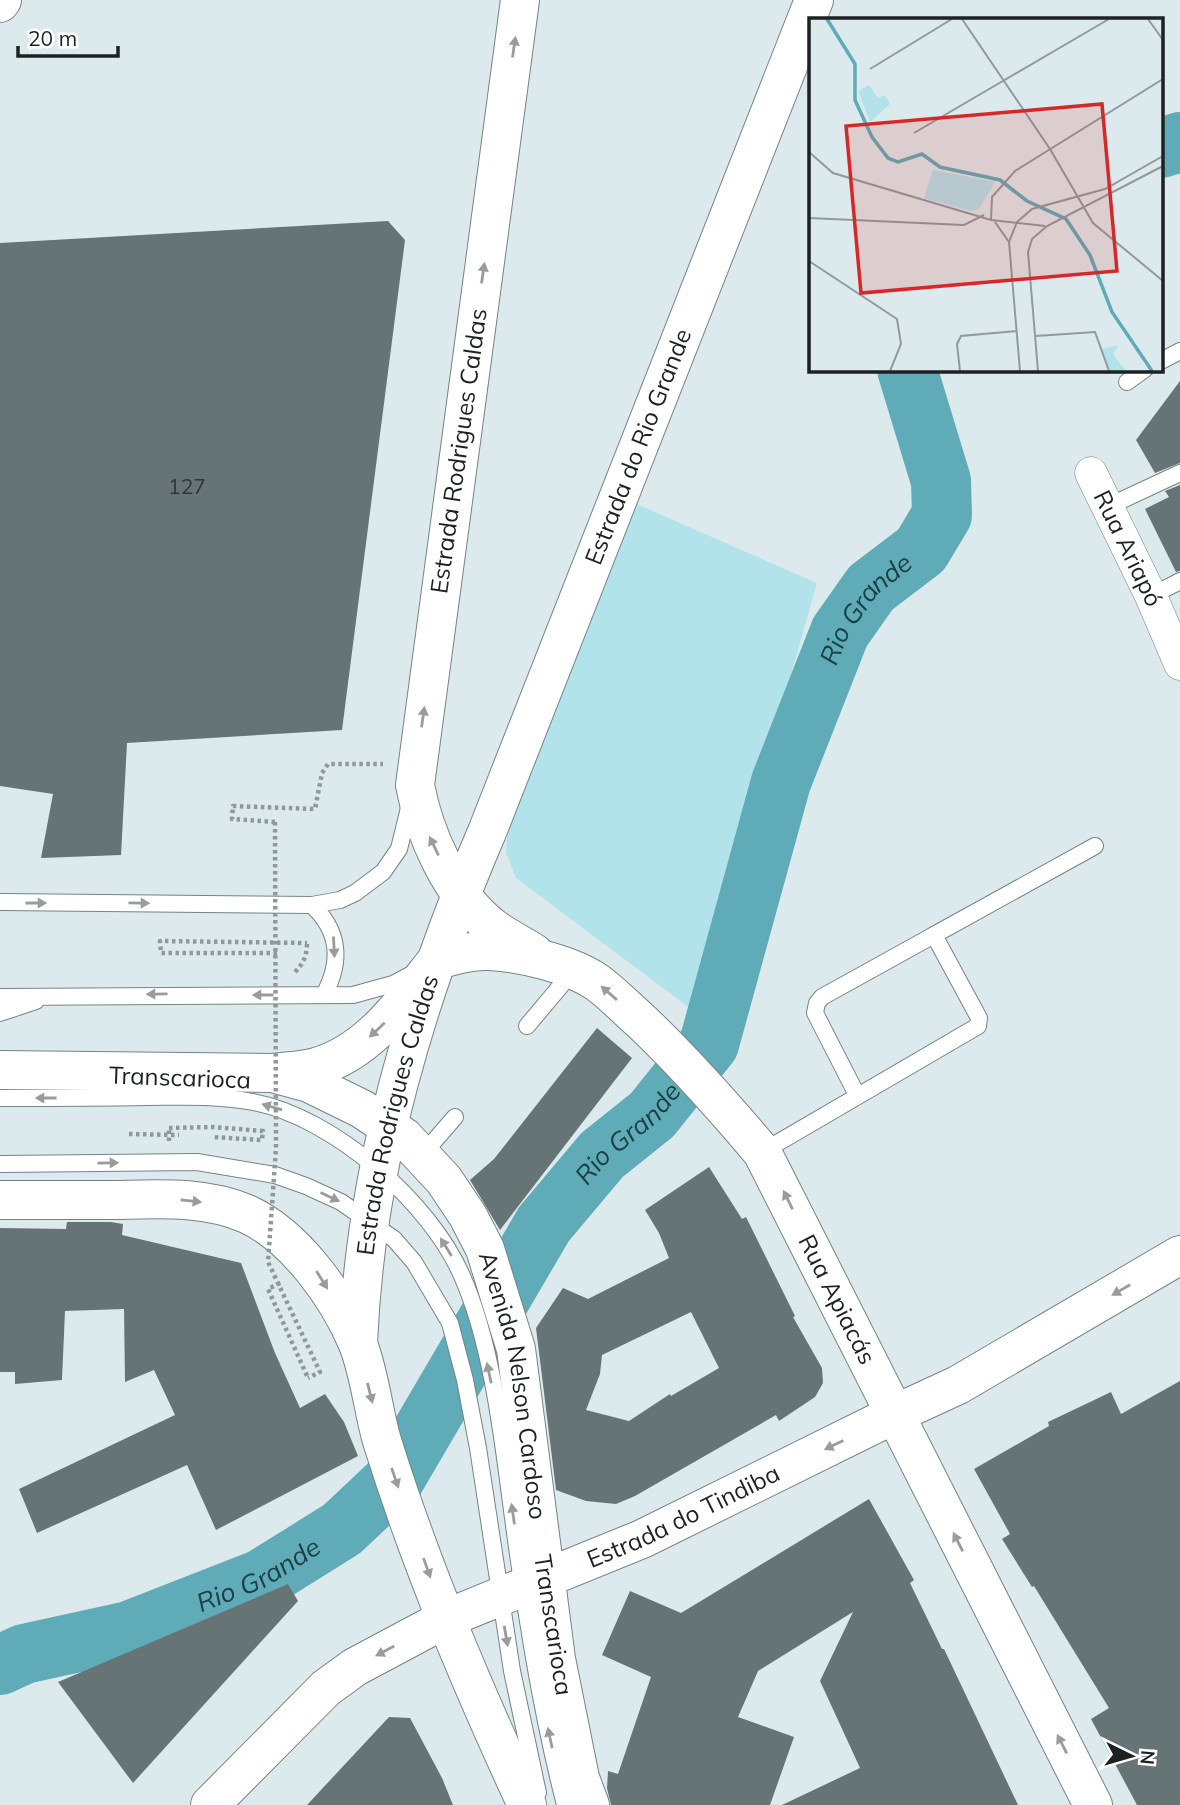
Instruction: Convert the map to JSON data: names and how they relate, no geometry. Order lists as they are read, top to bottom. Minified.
{"streets":{"main road":["Estrada do Rio Grande","Estrada Rodrigues Caldas","Rua Apiacás","Avenida Nelson Cardoso","Estrada do Tindiba"],"street":["Rua Ariapó"],"lane":["Transcarioca"]},"crossings":[["Estrada do Rio Grande","Estrada Rodrigues Caldas"],["Estrada Rodrigues Caldas","Transcarioca"],["Estrada Rodrigues Caldas","Rua Apiacás"],["Estrada Rodrigues Caldas","Avenida Nelson Cardoso"],["Transcarioca","Avenida Nelson Cardoso"],["Transcarioca","Estrada do Tindiba"],["Rua Apiacás","Estrada do Tindiba"],["Avenida Nelson Cardoso","Estrada do Tindiba"]],"one_way":["Estrada Rodrigues Caldas","Rua Apiacás","Estrada do Tindiba"],"water":["Rio Grande"],"house_numbers":["127"],"scale_bar":"20 m","north":"right"}
